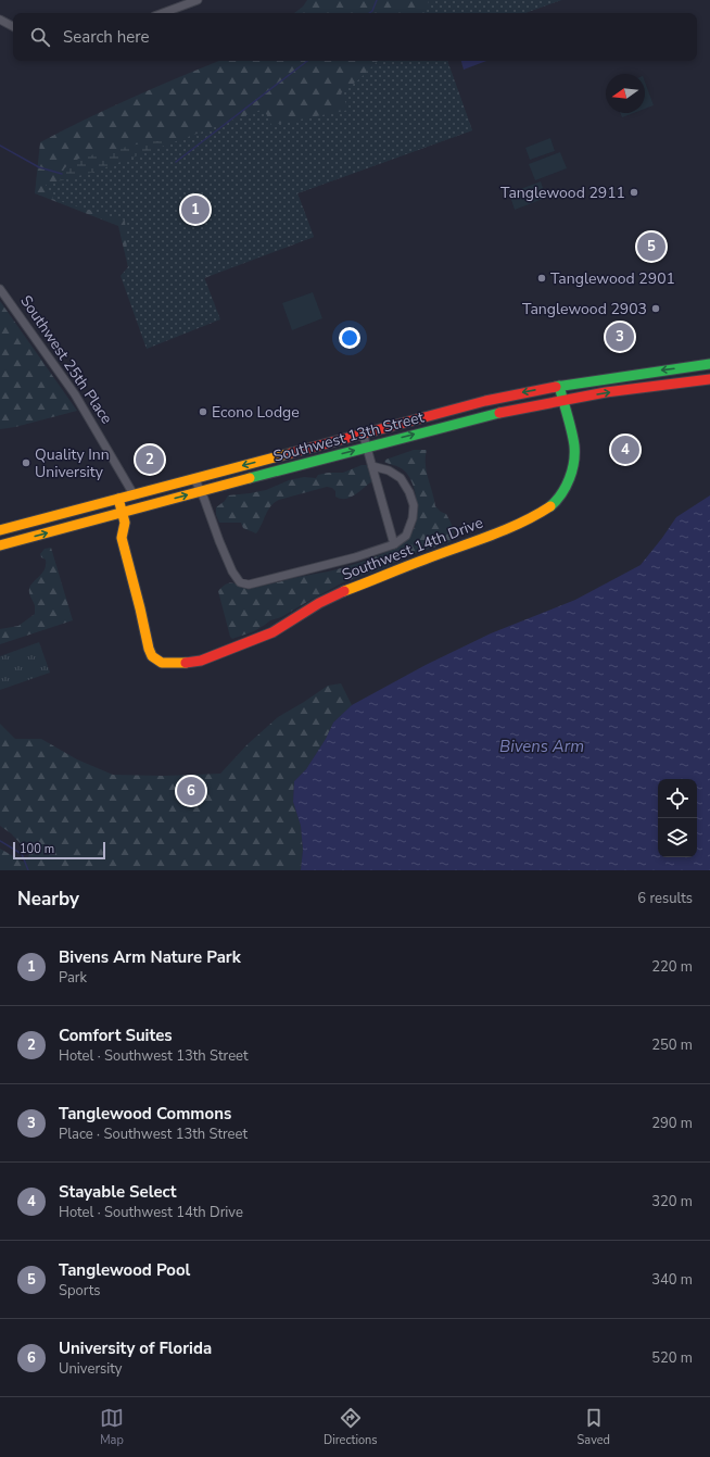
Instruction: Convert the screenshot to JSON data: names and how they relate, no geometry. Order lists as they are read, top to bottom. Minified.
{"streets":{"main road":["Southwest 13th Street","Southwest 14th Drive"],"street":["Southwest 25th Place"]},"crossings":[["Southwest 25th Place","Southwest 13th Street"],["Southwest 13th Street","Southwest 14th Drive"]],"water":["Bivens Arm"],"places":["Tanglewood 2911","Tanglewood 2901","Tanglewood 2903","Econo Lodge","Quality Inn University"],"scale_bar":"100 m","north":"left","page":{"search":"Search here","pins":["1","5","3","4","2","6"],"scale":"100 m","heading":["Nearby","6 results"],"list":[{"mark":"1","name":"Bivens Arm Nature Park","note":"Park","value":"220 m"},{"mark":"2","name":"Comfort Suites","note":"Hotel · Southwest 13th Street","value":"250 m"},{"mark":"3","name":"Tanglewood Commons","note":"Place · Southwest 13th Street","value":"290 m"},{"mark":"4","name":"Stayable Select","note":"Hotel · Southwest 14th Drive","value":"320 m"},{"mark":"5","name":"Tanglewood Pool","note":"Sports","value":"340 m"},{"mark":"6","name":"University of Florida","note":"University","value":"520 m"}],"nav":["Map","Directions","Saved"]}}
